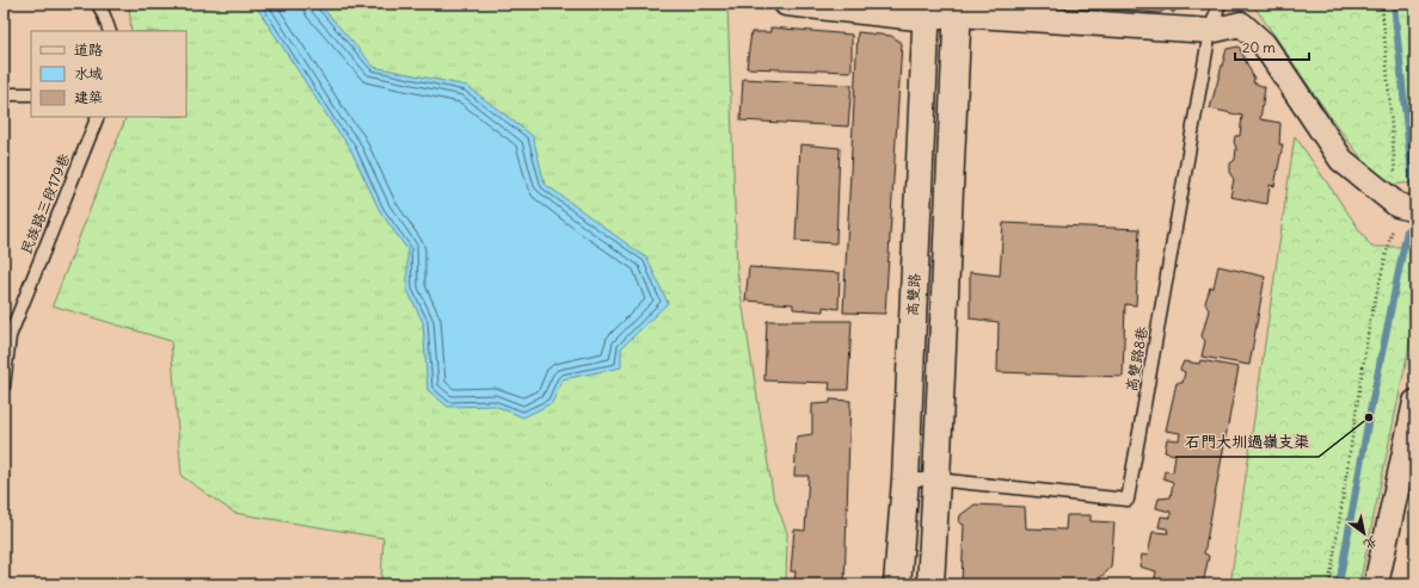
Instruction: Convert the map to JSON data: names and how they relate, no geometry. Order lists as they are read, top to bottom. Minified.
{"streets":{"street":["高雙路"],"lane":["民族路三段179巷","高雙路8巷"]},"crossings":[["高雙路","高雙路8巷"]],"places":["石門大圳過嶺支渠"],"legend":["道路","水域","建築"],"scale_bar":"20 m","north":"bottom right"}
